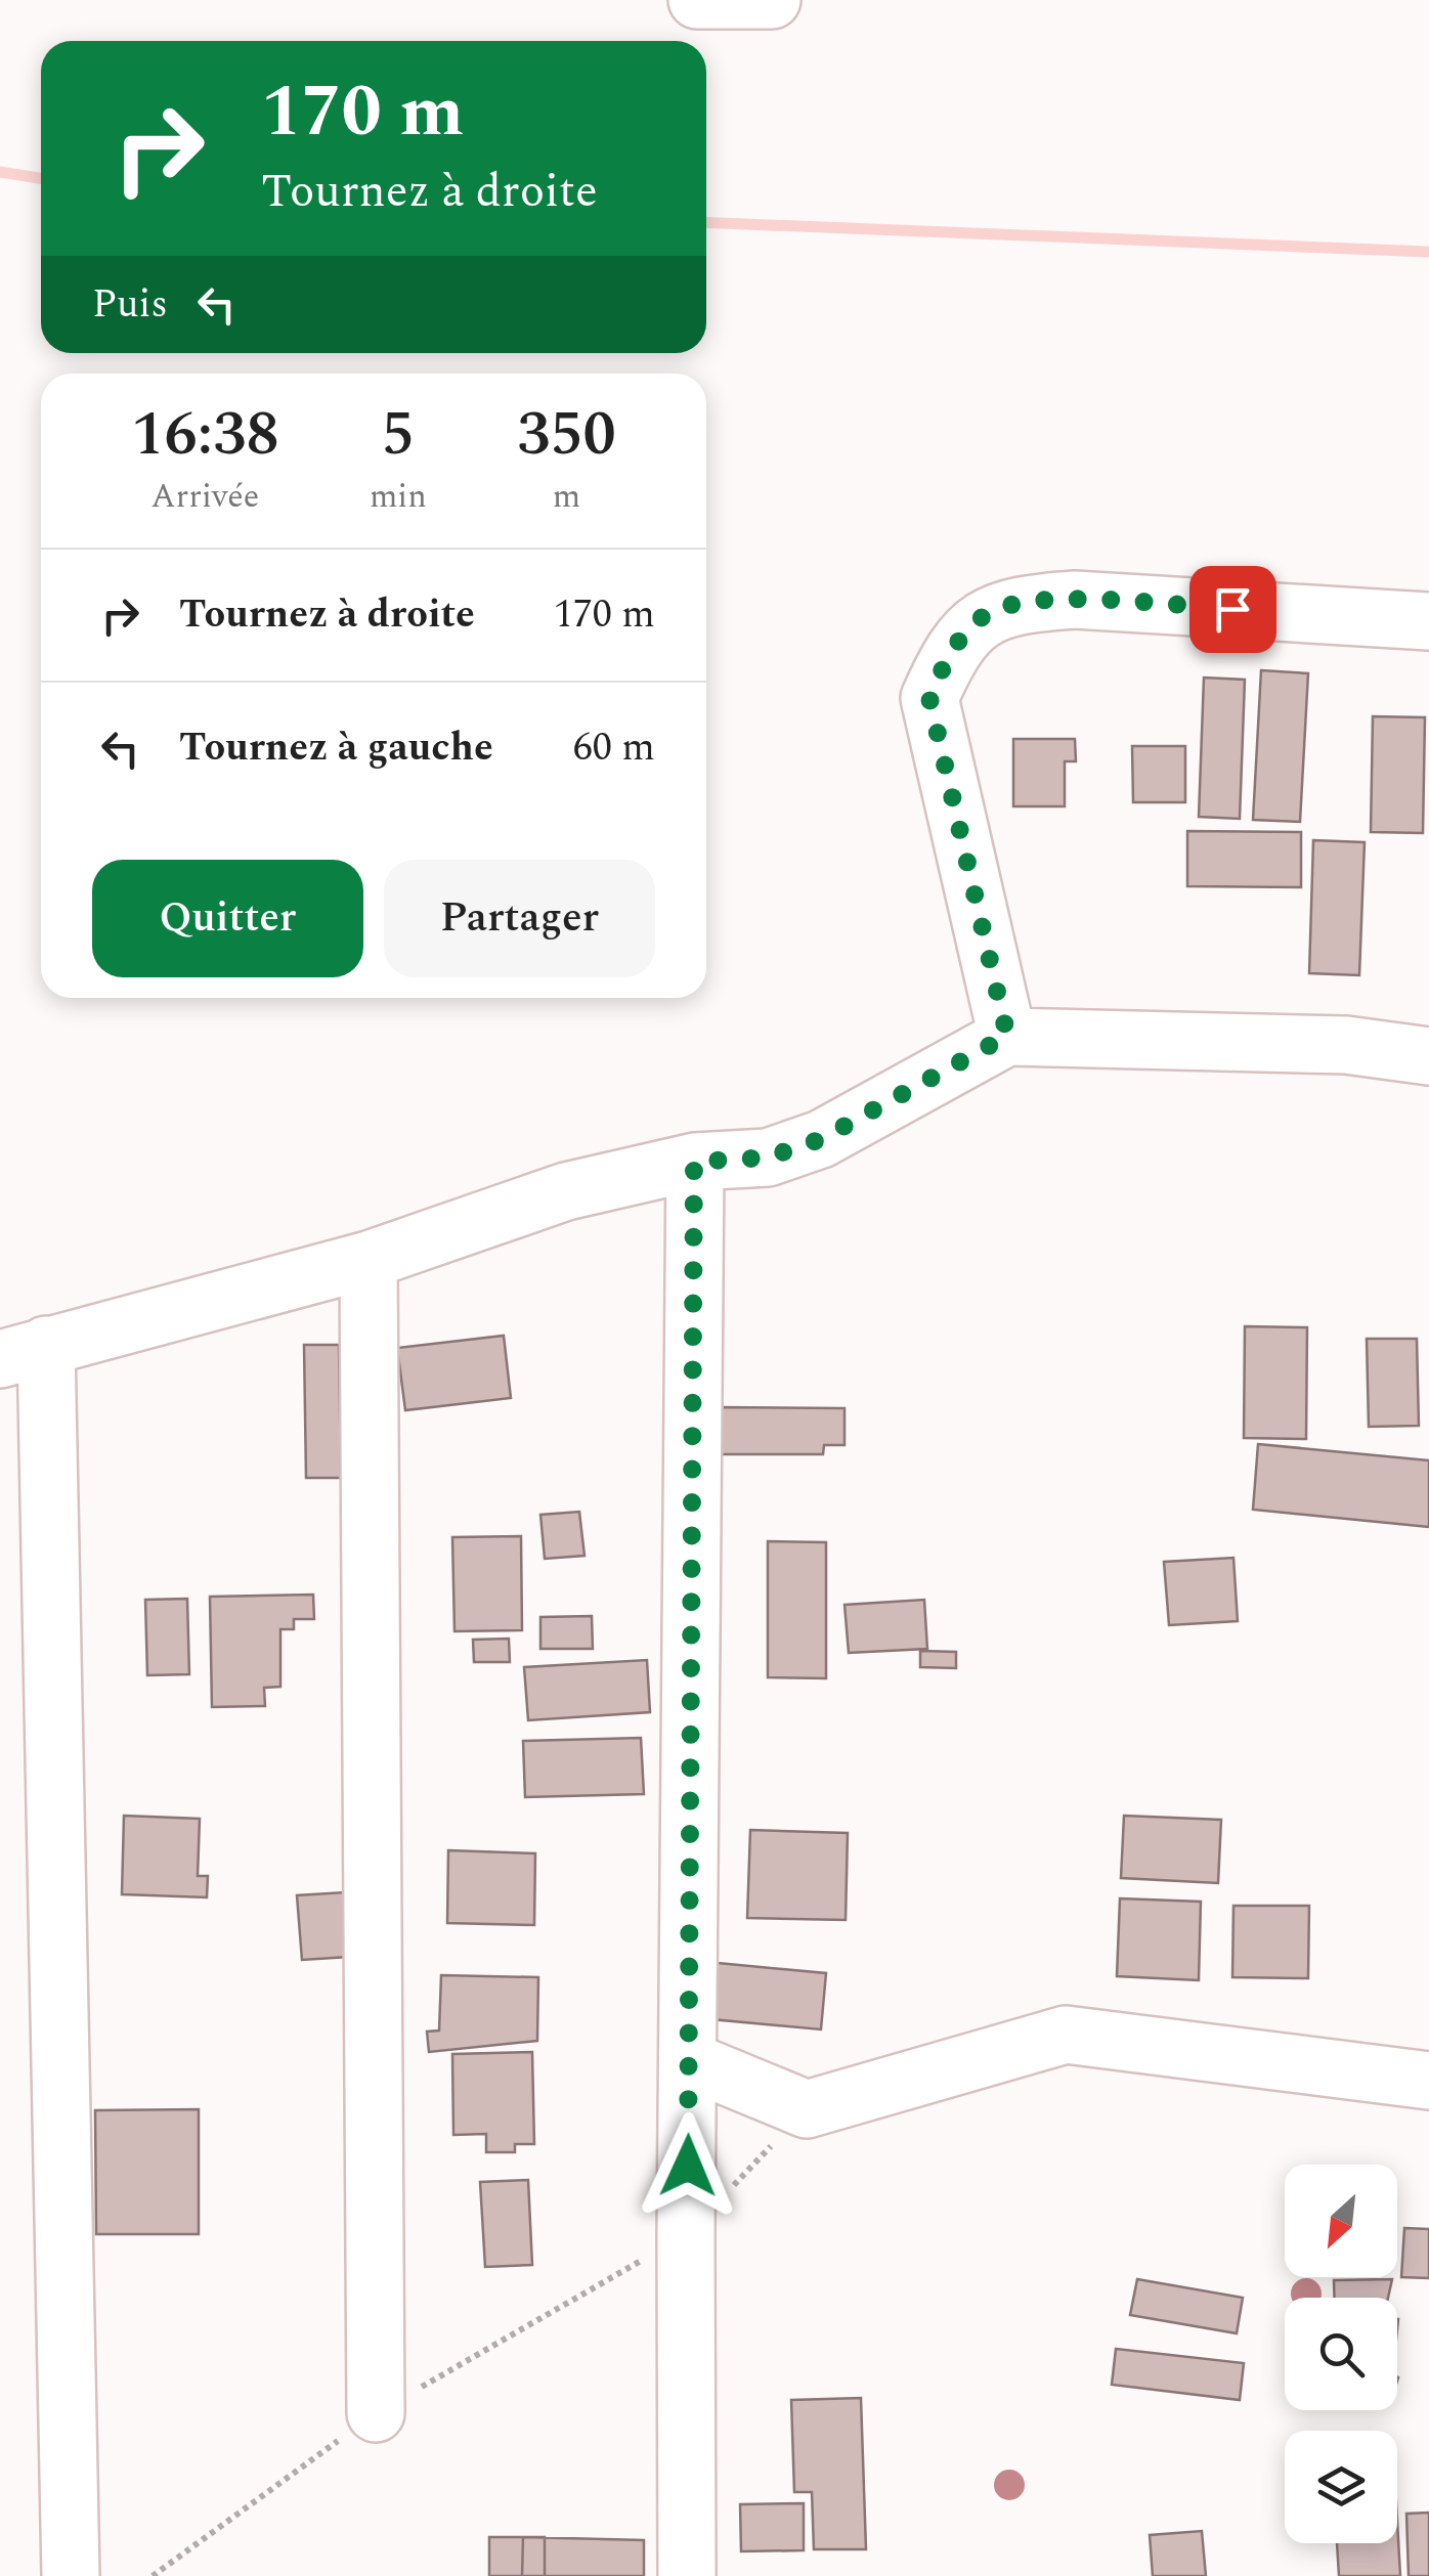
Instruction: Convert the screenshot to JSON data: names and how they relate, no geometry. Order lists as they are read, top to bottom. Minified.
{"north":"bottom left","page":{"turn":["170 m","Tournez à droite"],"then":"Puis","eta":["16:38","Arrivée","5","min","350","m"],"list":[{"name":"Tournez à droite","value":"170 m"},{"name":"Tournez à gauche","value":"60 m"}],"buttons":["Quitter","Partager"]}}
